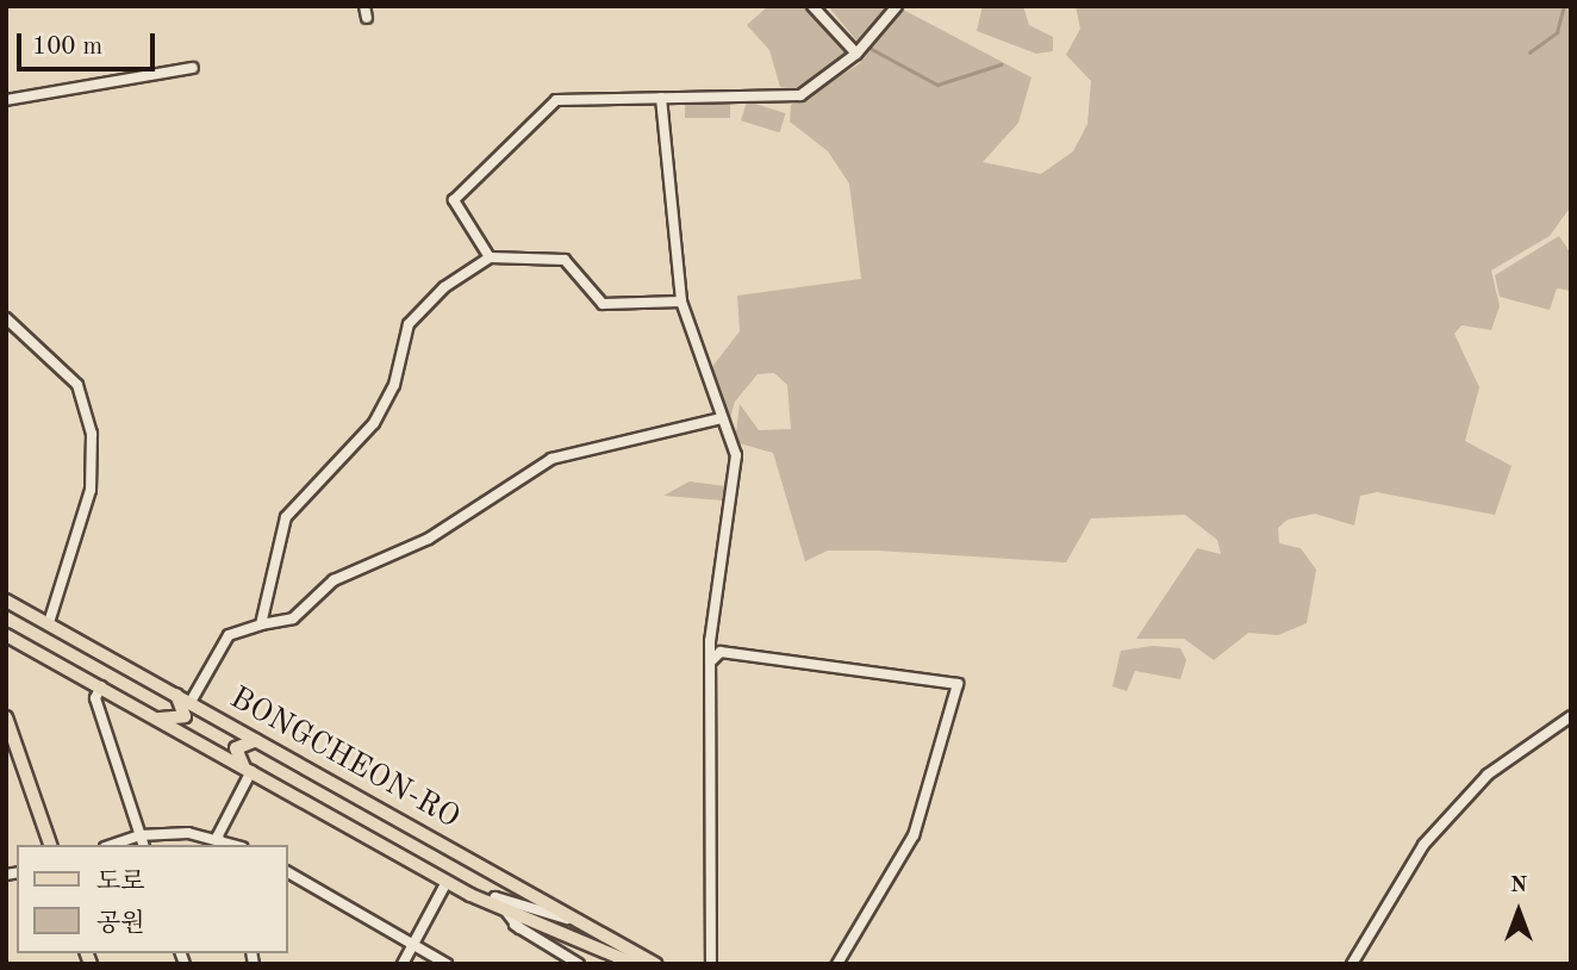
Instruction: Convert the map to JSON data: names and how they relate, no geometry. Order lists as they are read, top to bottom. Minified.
{"streets":{"main road":["BONGCHEON-RO"]},"legend":["도로","공원"],"scale_bar":"100 m","north":"top"}
